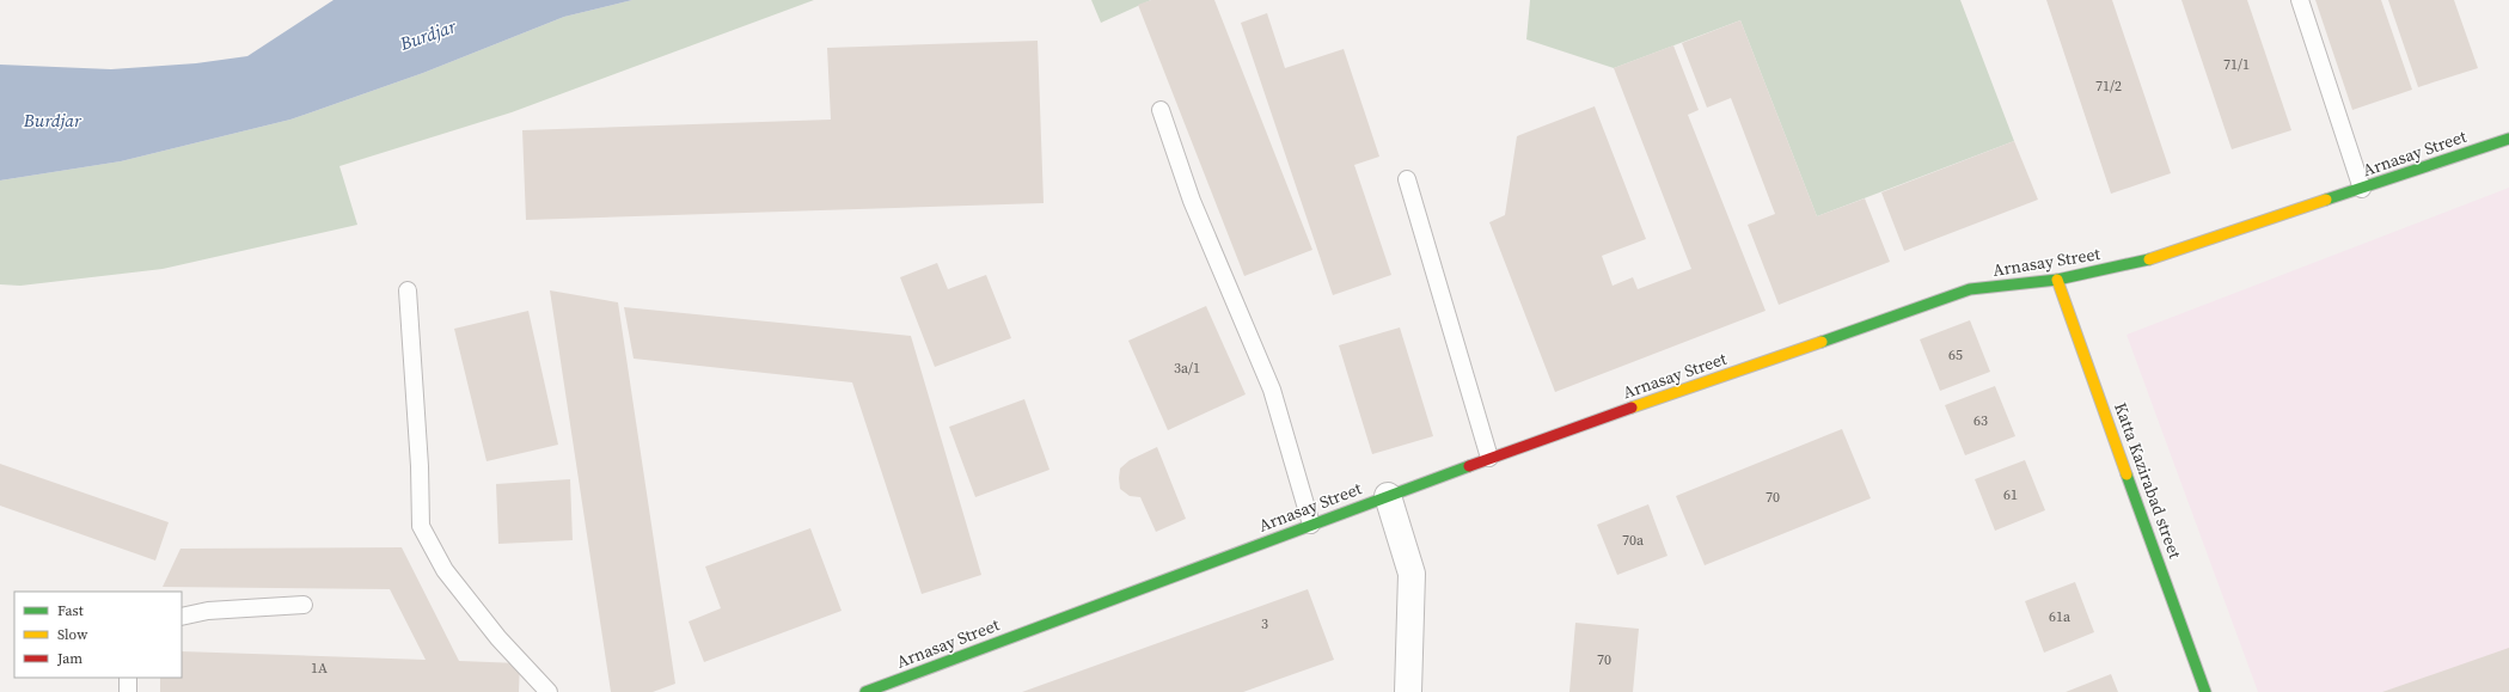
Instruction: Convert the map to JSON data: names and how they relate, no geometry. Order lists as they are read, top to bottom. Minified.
{"streets":{"street":["Arnasay Street","Katta Kazirabad street"]},"crossings":[["Arnasay Street","Katta Kazirabad street"]],"water":["Burdjar"],"house_numbers":["71/1","71/2","65","3a/1","63","61","70","70a","61a","3","70","1A"],"legend":["Fast","Slow","Jam"]}
